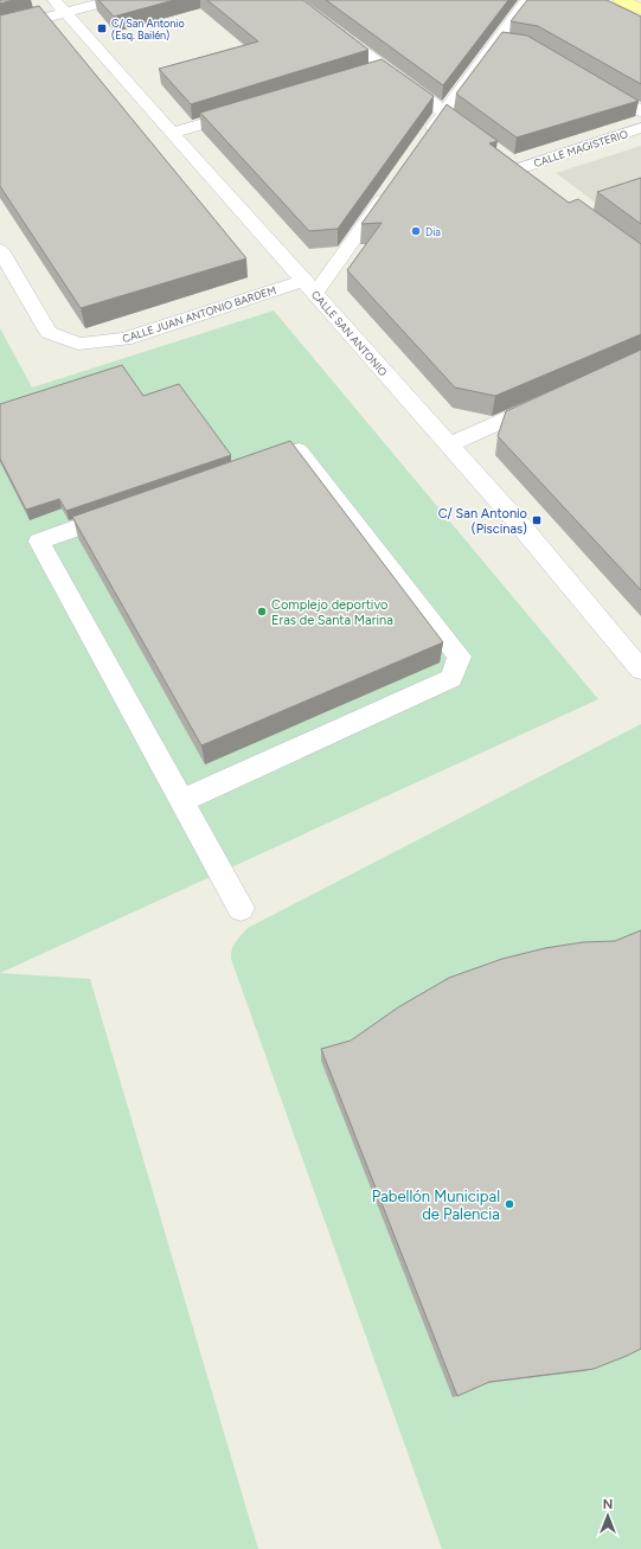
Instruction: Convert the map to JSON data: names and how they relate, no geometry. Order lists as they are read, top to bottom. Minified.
{"streets":{"street":["CALLE MAGISTERIO","CALLE JUAN ANTONIO BARDEM","CALLE SAN ANTONIO"]},"crossings":[["CALLE JUAN ANTONIO BARDEM","CALLE SAN ANTONIO"]],"places":{"transit":["C/ San Antonio (Esq. Bailén)","C/ San Antonio (Piscinas)"],"other":["Dia","Complejo deportivo Eras de Santa Marina","Pabellón Municipal de Palencia"]},"north":"top"}
